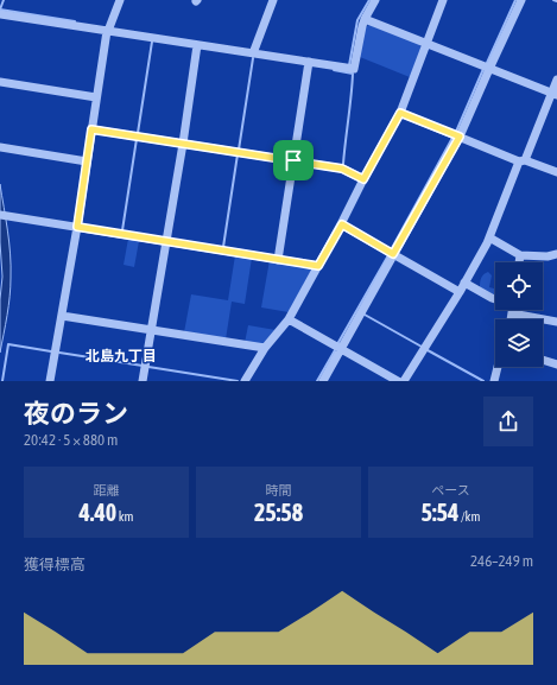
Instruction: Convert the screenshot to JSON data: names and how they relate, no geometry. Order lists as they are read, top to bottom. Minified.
{"districts":["北島九丁目"],"page":{"heading":["夜のラン","20:42 · 5 × 880 m"],"stats":[["距離","4.40 km"],["時間","25:58"],["ペース","5:54 /km"]],"chart":["獲得標高","246–249 m"]}}
